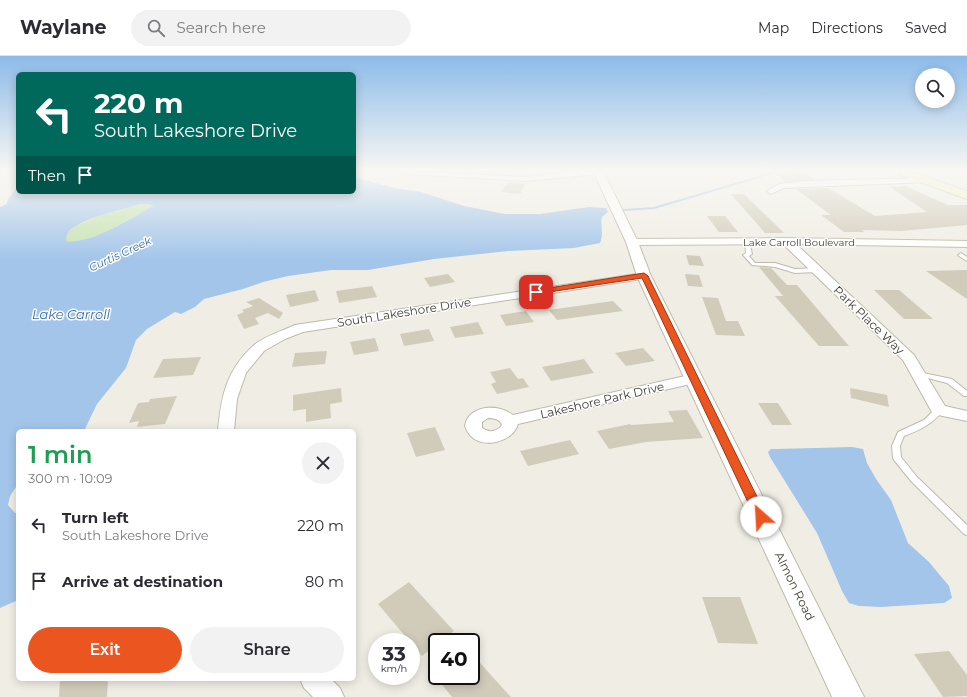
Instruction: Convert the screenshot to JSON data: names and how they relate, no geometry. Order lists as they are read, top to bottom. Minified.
{"streets":{"street":["Lake Carroll Boulevard","South Lakeshore Drive","Park Place Way","Lakeshore Park Drive","Almon Road"]},"crossings":[["Lake Carroll Boulevard","Park Place Way"],["Lake Carroll Boulevard","Almon Road"],["South Lakeshore Drive","Almon Road"],["Lakeshore Park Drive","Almon Road"]],"water":["Curtis Creek","Lake Carroll"],"page":{"header":"Waylane","search":"Search here","nav":["Map","Directions","Saved"],"turn":["220 m","South Lakeshore Drive"],"then":"Then","heading":["1 min","300 m · 10:09"],"list":[{"name":"Turn left","note":"South Lakeshore Drive","value":"220 m"},{"name":"Arrive at destination","value":"80 m"}],"buttons":["Exit","Share"],"speed":"33 km/h","limit":"40"}}
